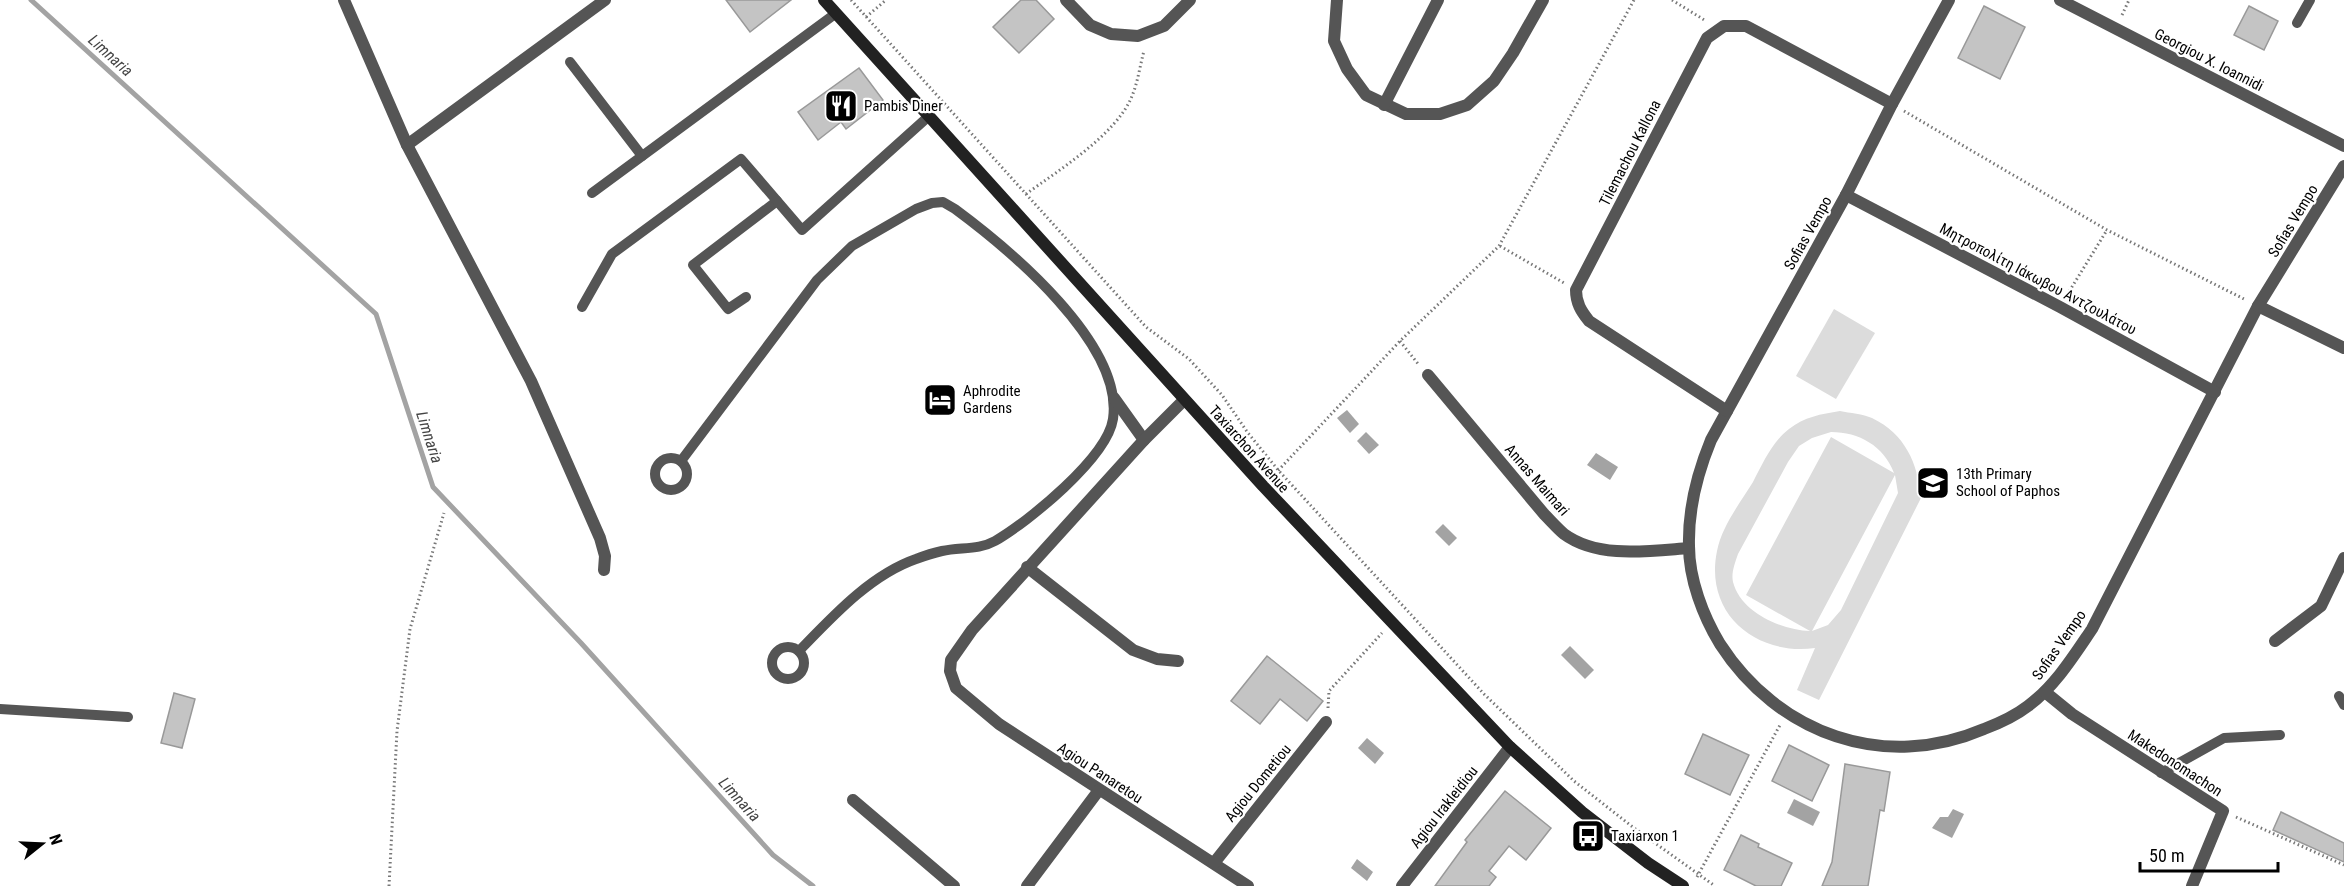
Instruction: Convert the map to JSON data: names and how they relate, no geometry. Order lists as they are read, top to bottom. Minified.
{"streets":{"main road":["Taxiarchon Avenue"],"street":["Georgiou X. Ioannidi","Tilemachou Kallona","Sofias Vempo","Μητροπολίτη Ιάκωβου Αντζουλάτου","Annas Maimari","Makedonomachon","Agiou Panaretou","Agiou Dometiou","Agiou Irakleidiou"]},"crossings":[["Sofias Vempo","Μητροπολίτη Ιάκωβου Αντζουλάτου"],["Sofias Vempo","Annas Maimari"],["Sofias Vempo","Makedonomachon"],["Taxiarchon Avenue","Agiou Irakleidiou"],["Agiou Panaretou","Agiou Dometiou"]],"water":["Limnaria"],"places":{"restaurant":["Pambis Diner"],"hotel":["Aphrodite Gardens"],"school or university":["13th Primary School of Paphos"],"bus stop":["Taxiarxon 1"]},"scale_bar":"50 m","north":"right"}
